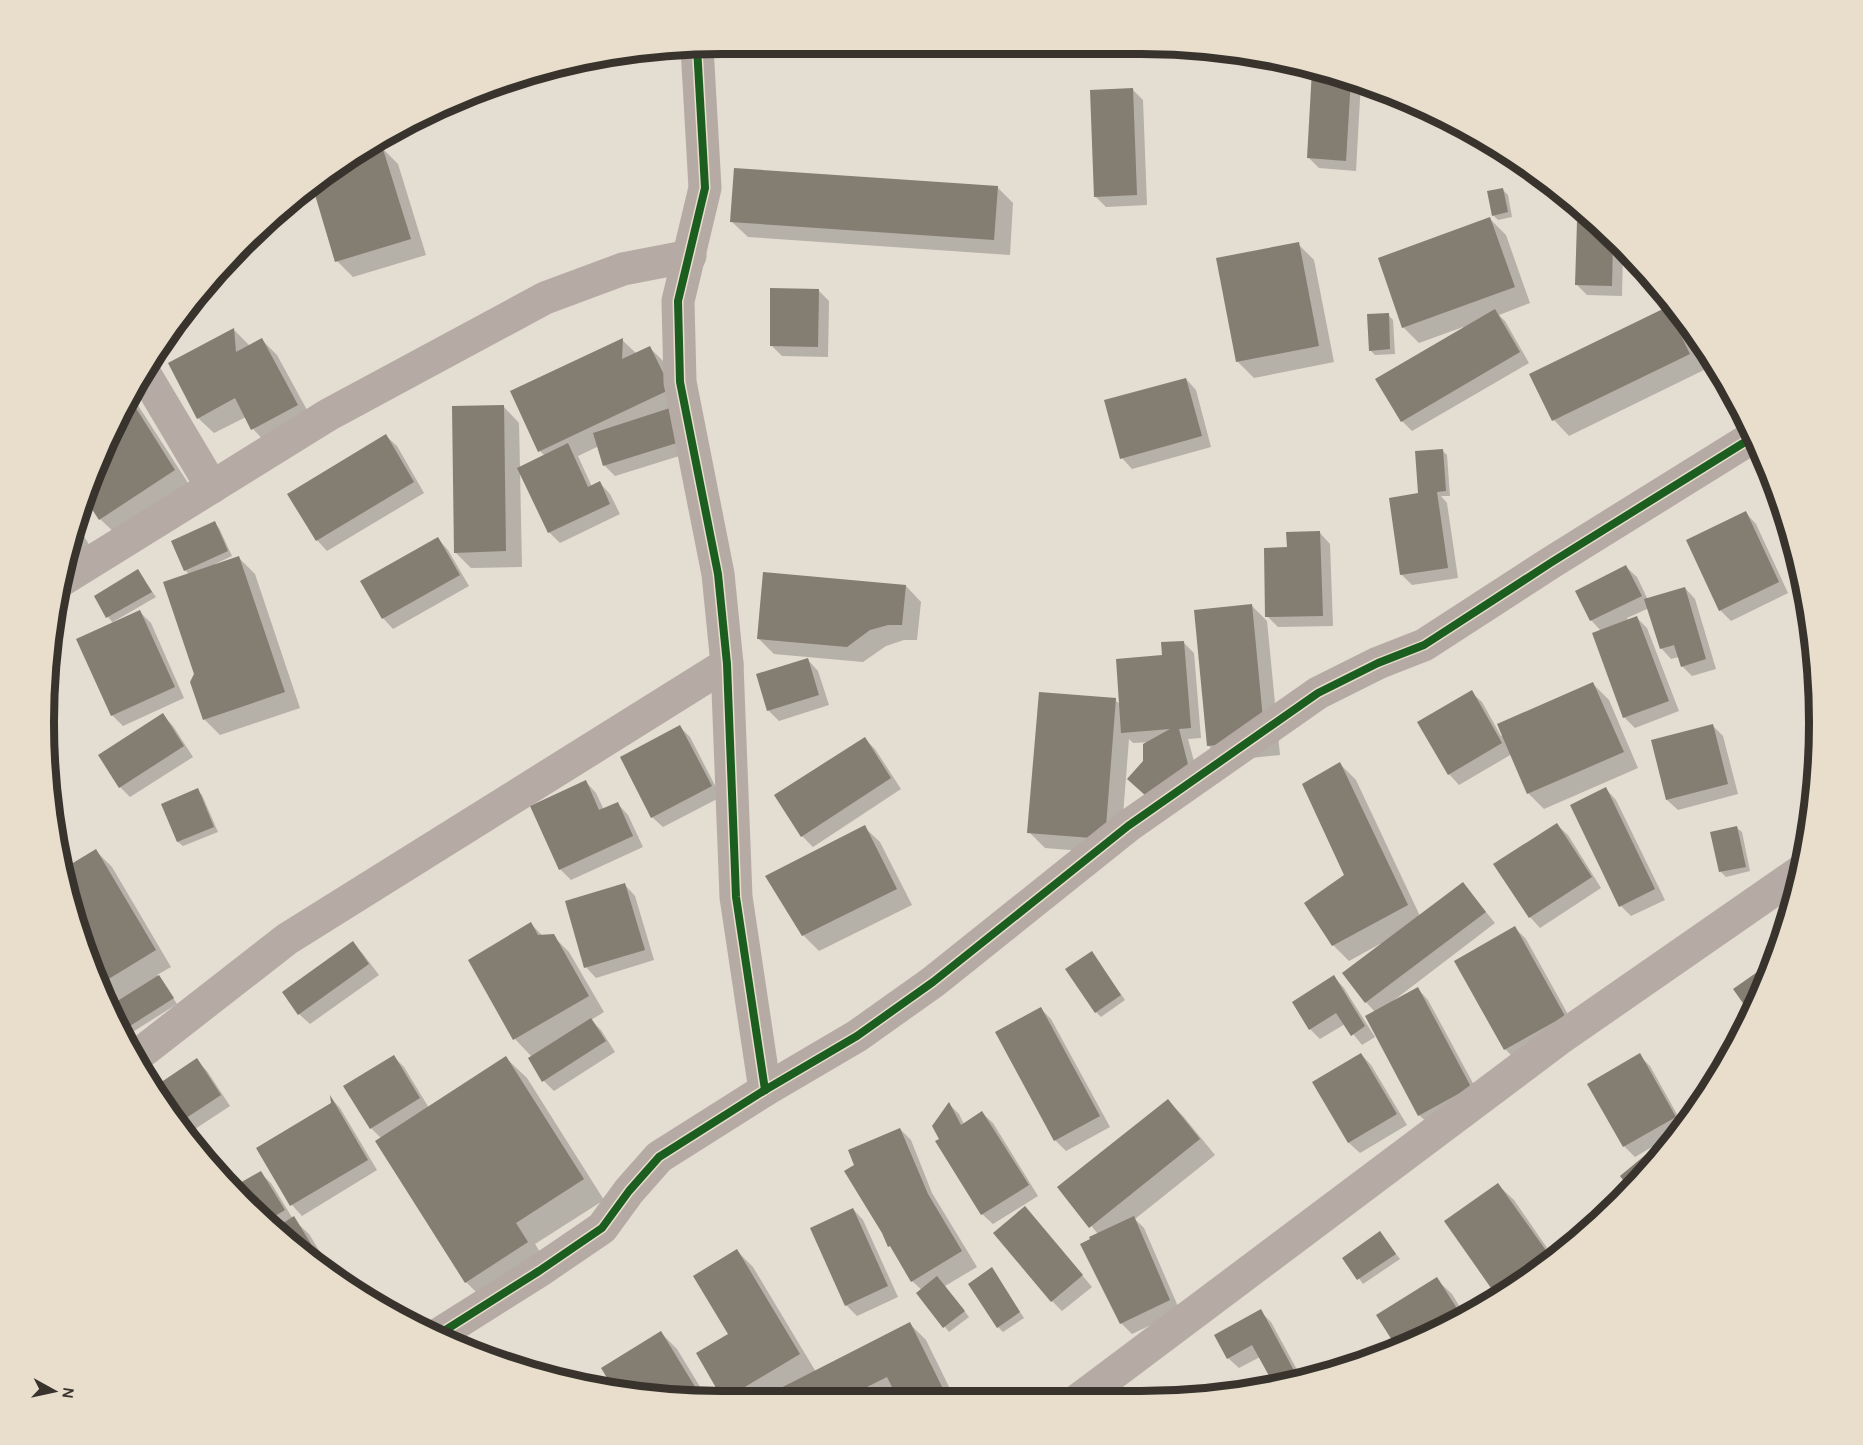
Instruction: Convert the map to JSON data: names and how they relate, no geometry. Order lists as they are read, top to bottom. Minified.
{"north":"right"}
